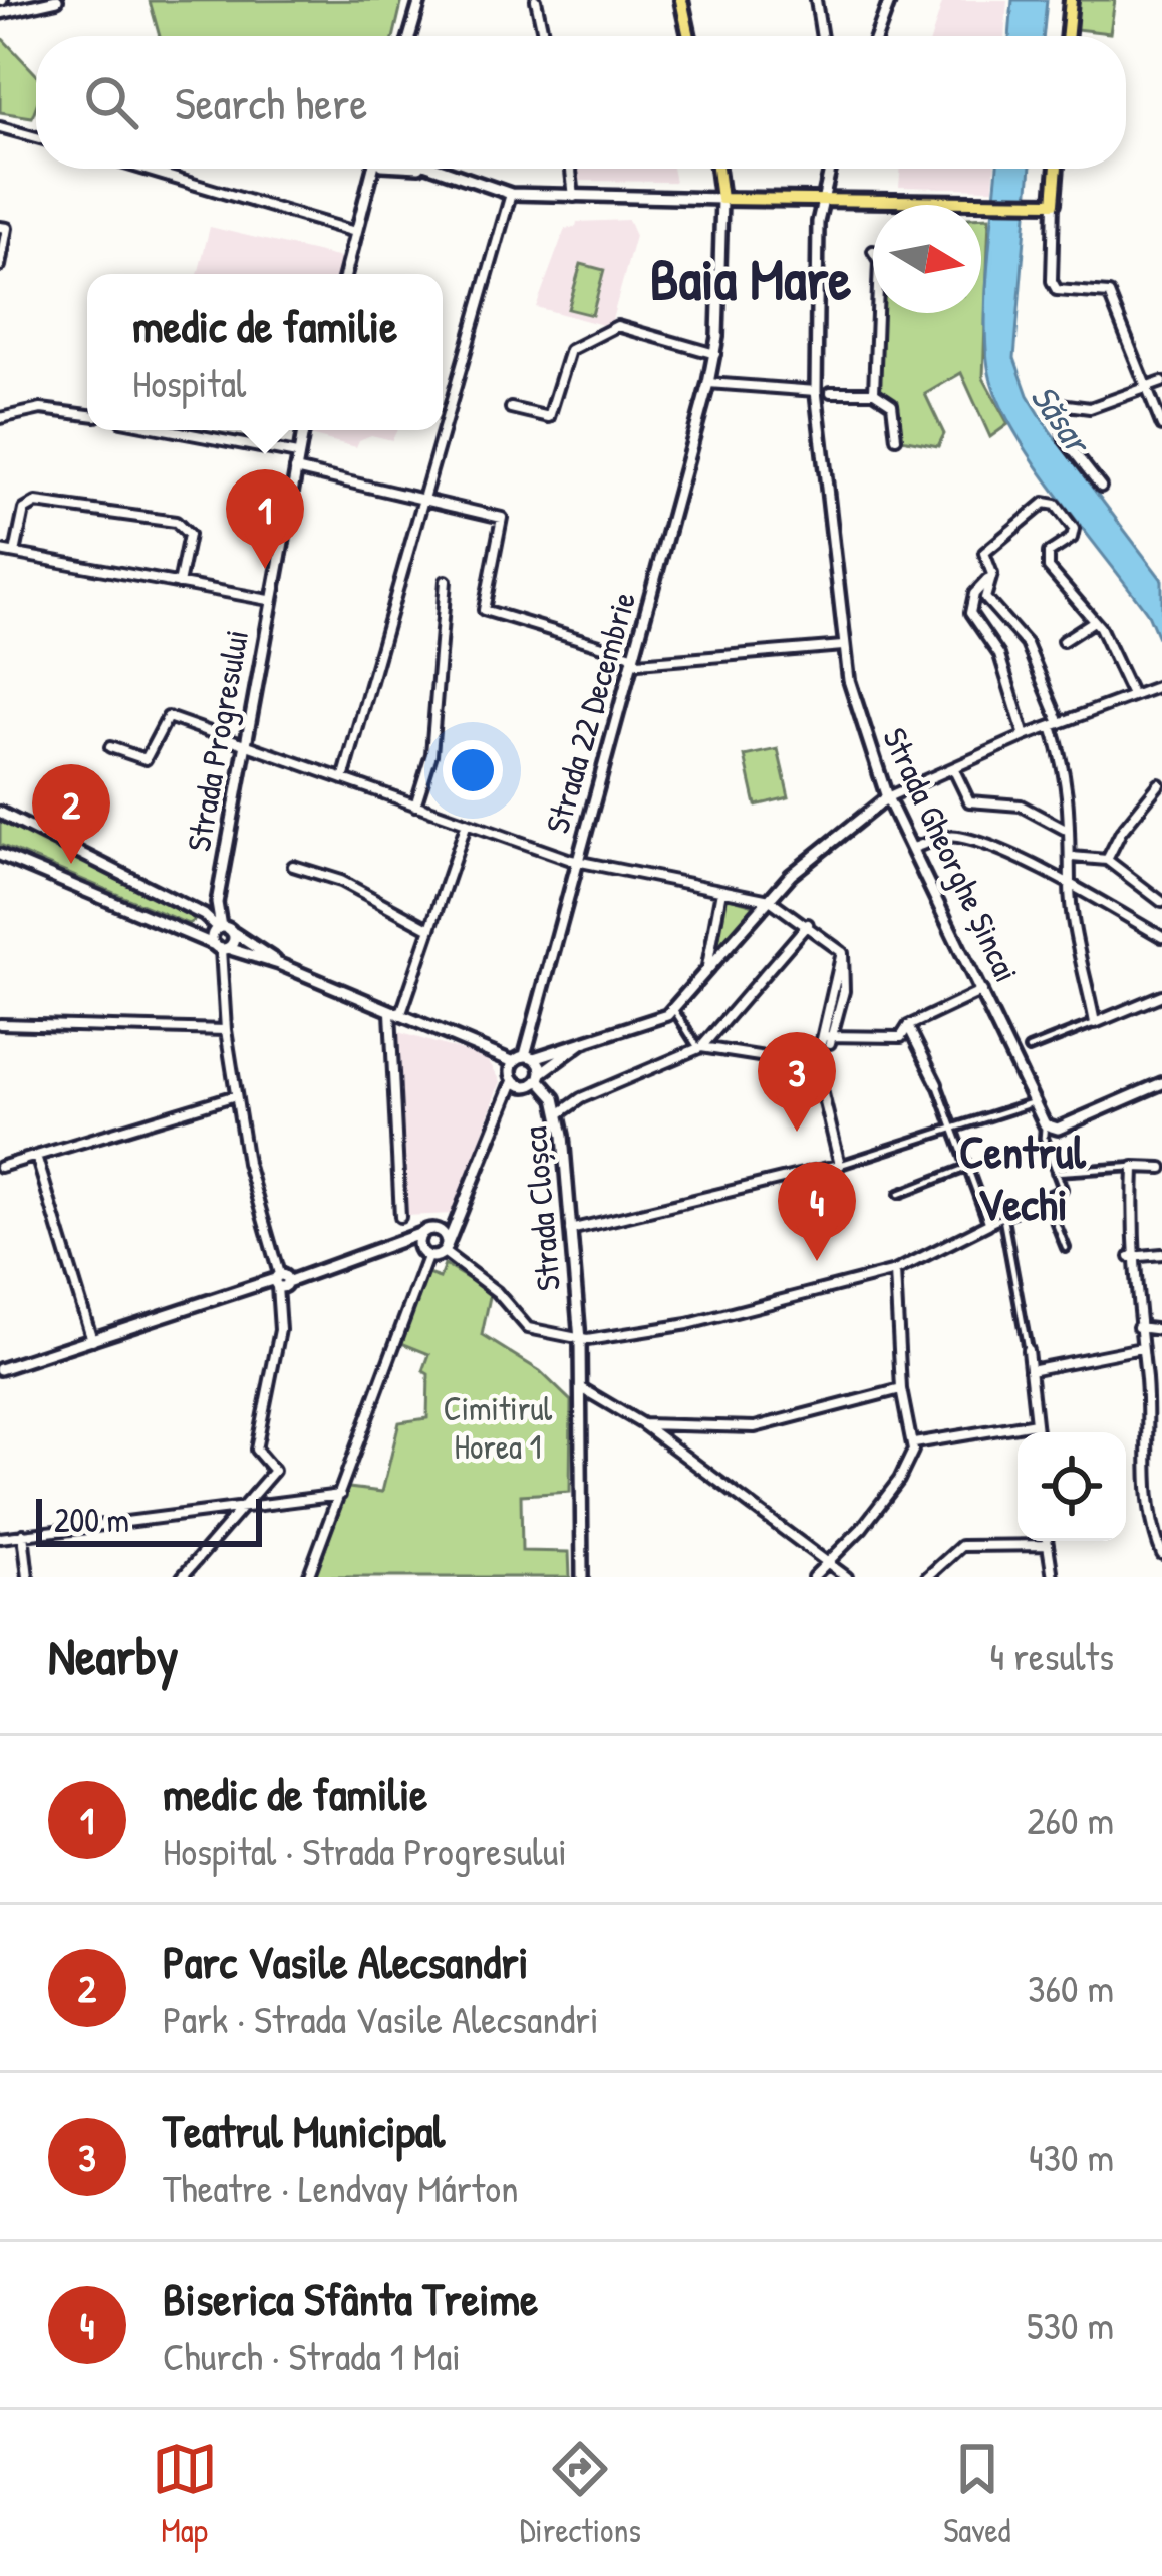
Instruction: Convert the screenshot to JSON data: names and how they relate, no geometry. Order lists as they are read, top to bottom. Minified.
{"streets":{"street":["Strada 22 Decembrie","Strada Progresului","Strada Gheorghe Șincai","Strada Cloșca"]},"crossings":[["Strada 22 Decembrie","Strada Cloșca"]],"districts":["Baia Mare","Centrul Vechi"],"water":["Săsar"],"parks":["Cimitirul Horea 1"],"scale_bar":"200 m","north":"right","page":{"search":"Search here","popup":["medic de familie","Hospital"],"pins":["1","2","3","4"],"scale":"200 m","heading":["Nearby","4 results"],"list":[{"mark":"1","name":"medic de familie","note":"Hospital · Strada Progresului","value":"260 m"},{"mark":"2","name":"Parc Vasile Alecsandri","note":"Park · Strada Vasile Alecsandri","value":"360 m"},{"mark":"3","name":"Teatrul Municipal","note":"Theatre · Lendvay Márton","value":"430 m"},{"mark":"4","name":"Biserica Sfânta Treime","note":"Church · Strada 1 Mai","value":"530 m"}],"nav":["Map","Directions","Saved"]}}
